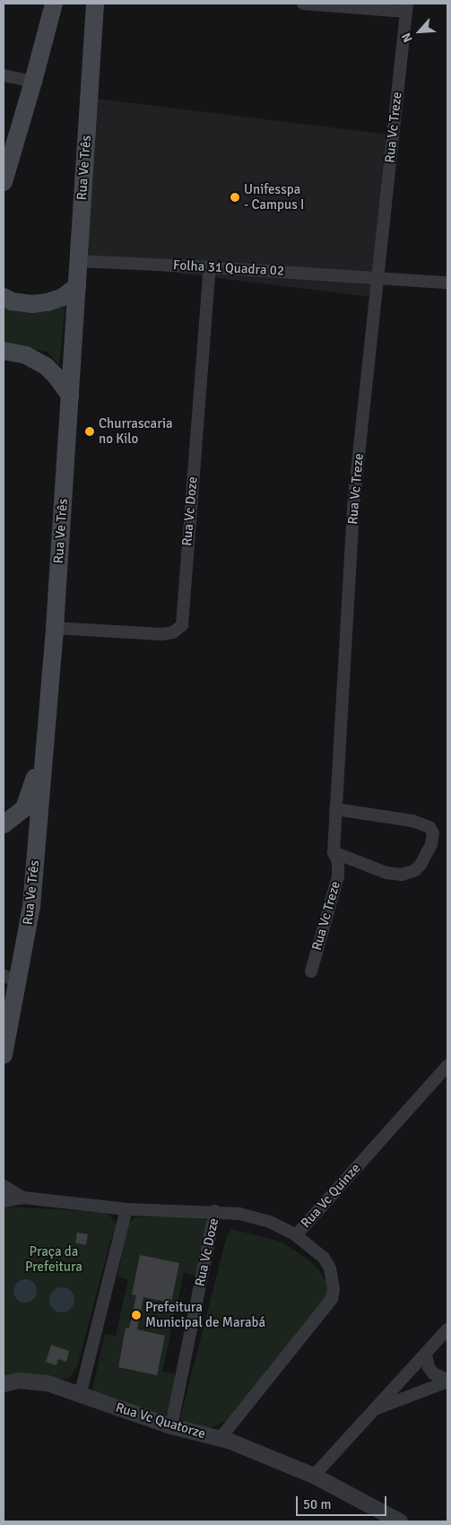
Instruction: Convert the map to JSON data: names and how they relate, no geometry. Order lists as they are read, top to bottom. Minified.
{"streets":{"main road":["Rua Ve Três"],"street":["Rua Vc Treze","Folha 31 Quadra 02","Rua Vc Doze","Rua Vc Quinze","Rua Vc Quatorze"]},"crossings":[["Rua Vc Treze","Folha 31 Quadra 02"],["Rua Ve Três","Folha 31 Quadra 02"],["Rua Ve Três","Rua Vc Doze"],["Folha 31 Quadra 02","Rua Vc Doze"],["Rua Vc Doze","Rua Vc Quatorze"],["Rua Vc Quinze","Rua Vc Quatorze"]],"parks":["Praça da Prefeitura"],"places":["Unifesspa - Campus I","Churrascaria no Kilo","Prefeitura Municipal de Marabá"],"scale_bar":"50 m","north":"bottom left"}
